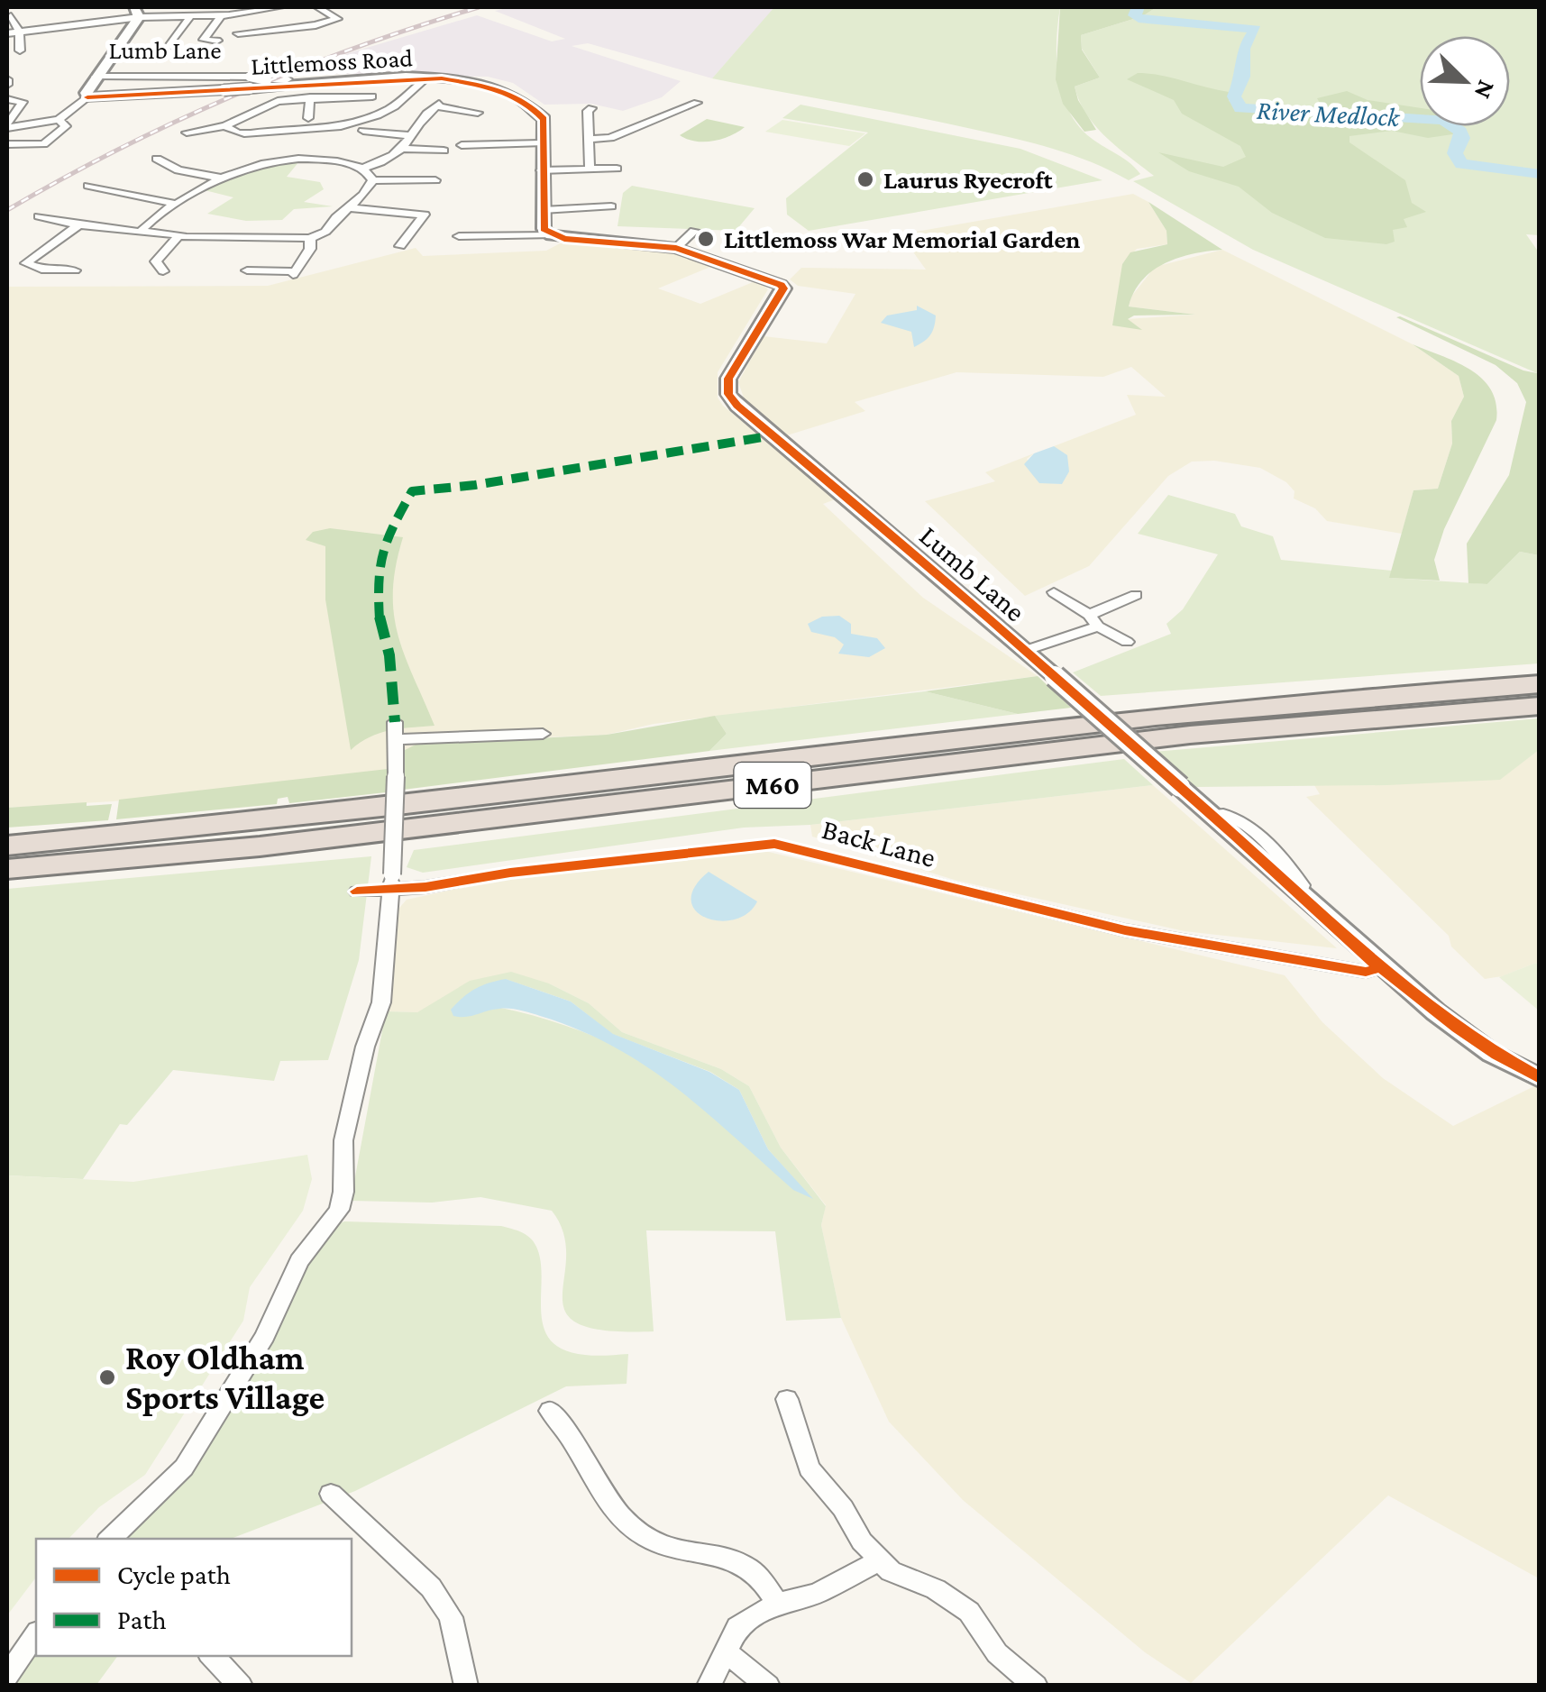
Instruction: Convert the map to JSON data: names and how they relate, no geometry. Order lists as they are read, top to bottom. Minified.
{"streets":{"highway":["M60"],"street":["Lumb Lane","Littlemoss Road","Back Lane"]},"crossings":[["Lumb Lane","Littlemoss Road"],["Lumb Lane","Back Lane"]],"water":["River Medlock"],"places":["Laurus Ryecroft","Littlemoss War Memorial Garden","Roy Oldham Sports Village"],"legend":["Cycle path","Path"],"north":"bottom right"}
